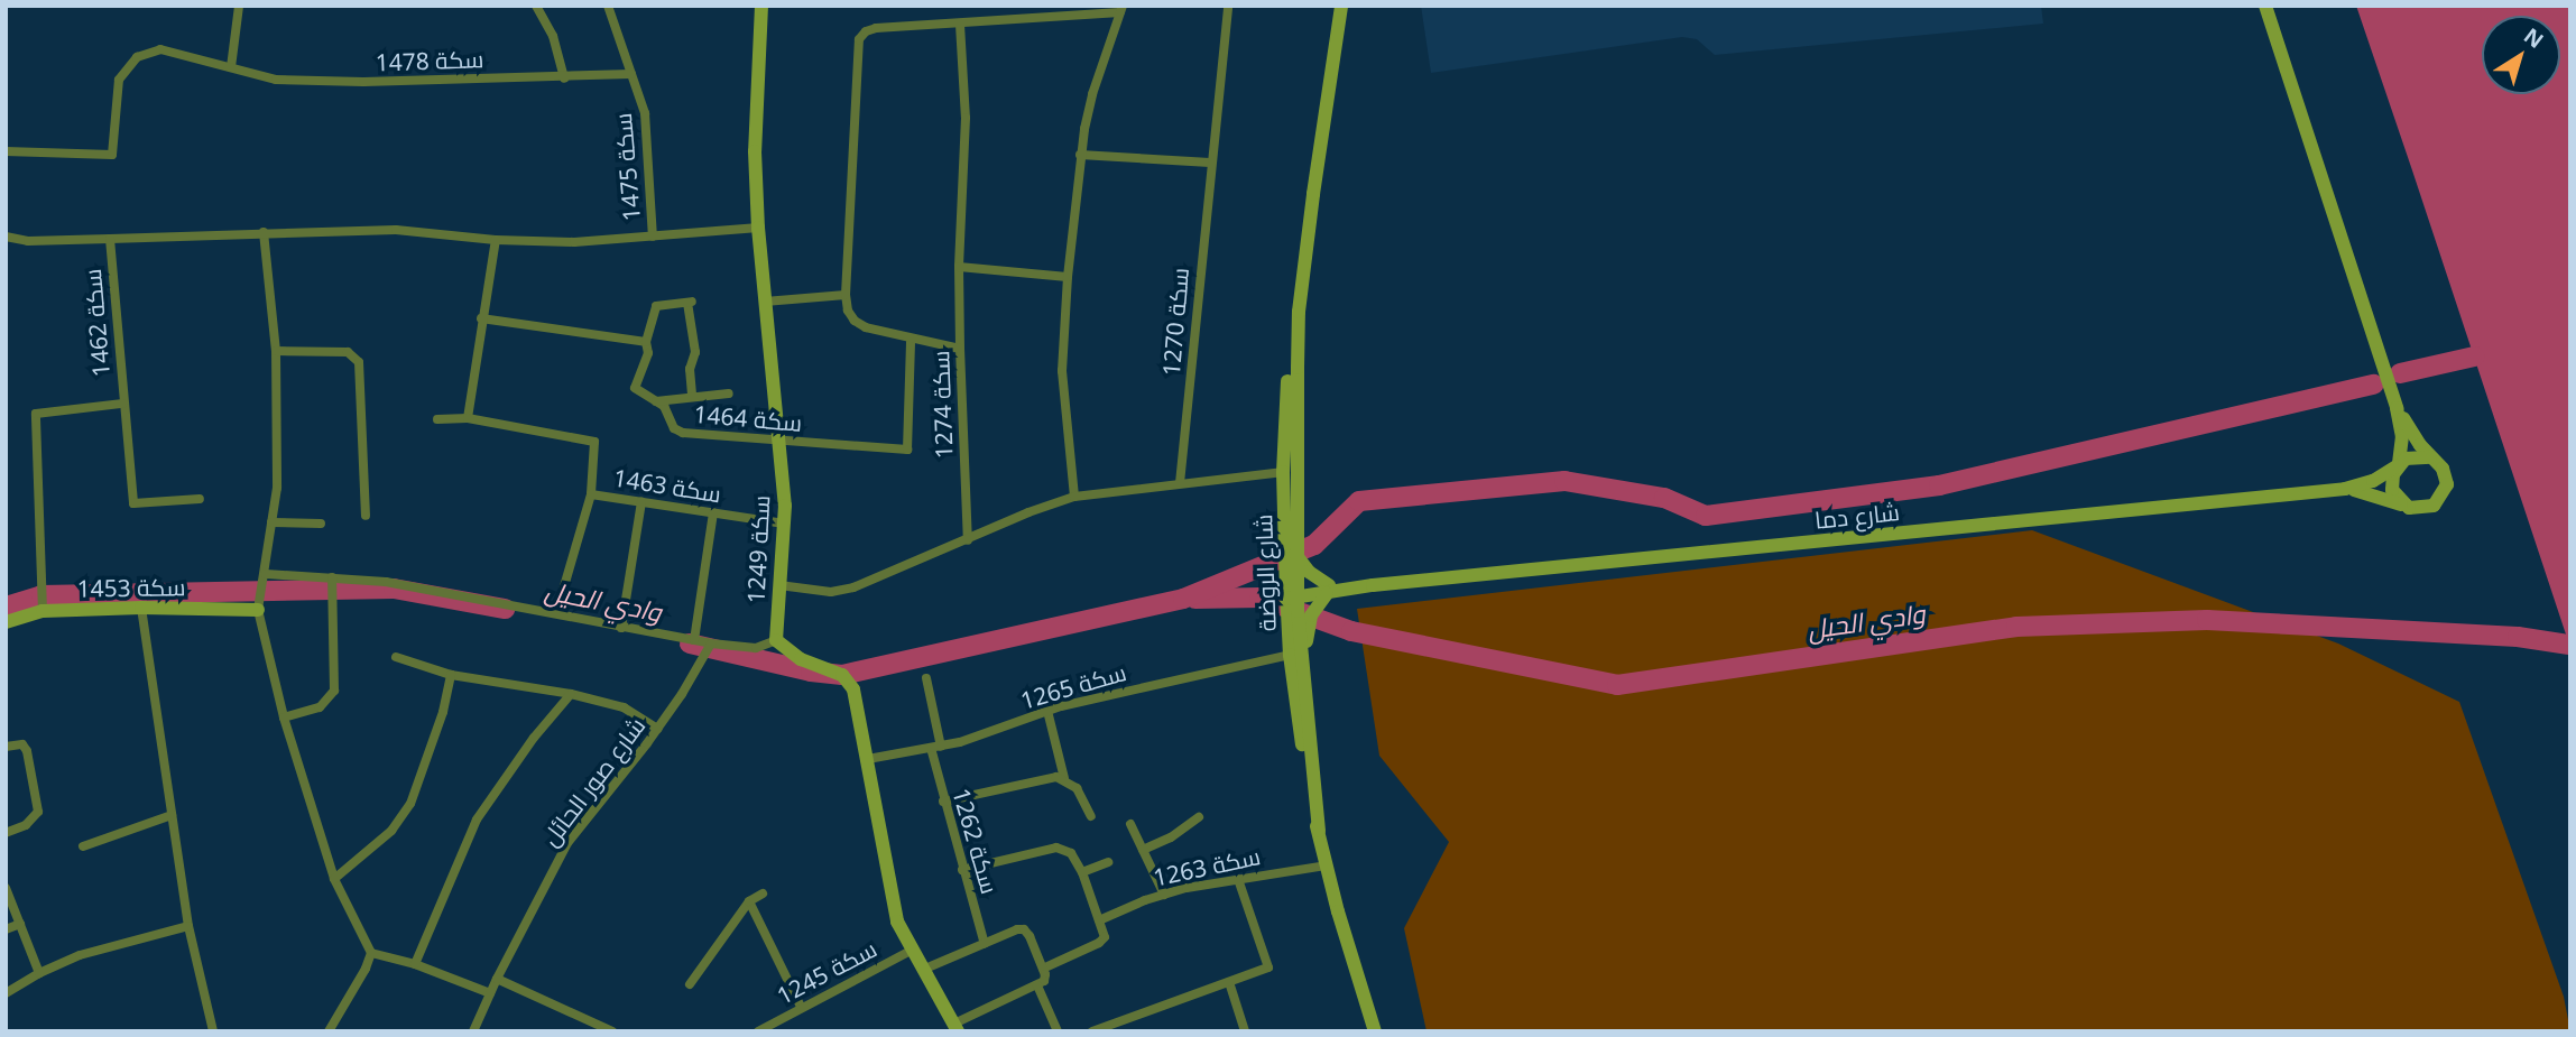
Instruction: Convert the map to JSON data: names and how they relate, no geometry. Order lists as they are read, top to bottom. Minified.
{"streets":{"main road":["شارع دما","سكة 1249","شارع الروضة","سكة 1453"],"street":["سكة 1478","سكة 1475","سكة 1270","سكة 1462","سكة 1274","سكة 1464","سكة 1463","سكة 1265","شارع صور الحائل","سكة 1262","سكة 1263","سكة 1245"]},"crossings":[["سكة 1478","سكة 1475"],["سكة 1462","سكة 1453"],["سكة 1464","سكة 1249"],["سكة 1463","سكة 1249"],["شارع دما","شارع الروضة"],["شارع الروضة","سكة 1265"],["شارع الروضة","سكة 1263"],["سكة 1265","سكة 1262"]],"water":["وادي الحيل"],"north":"top right"}
